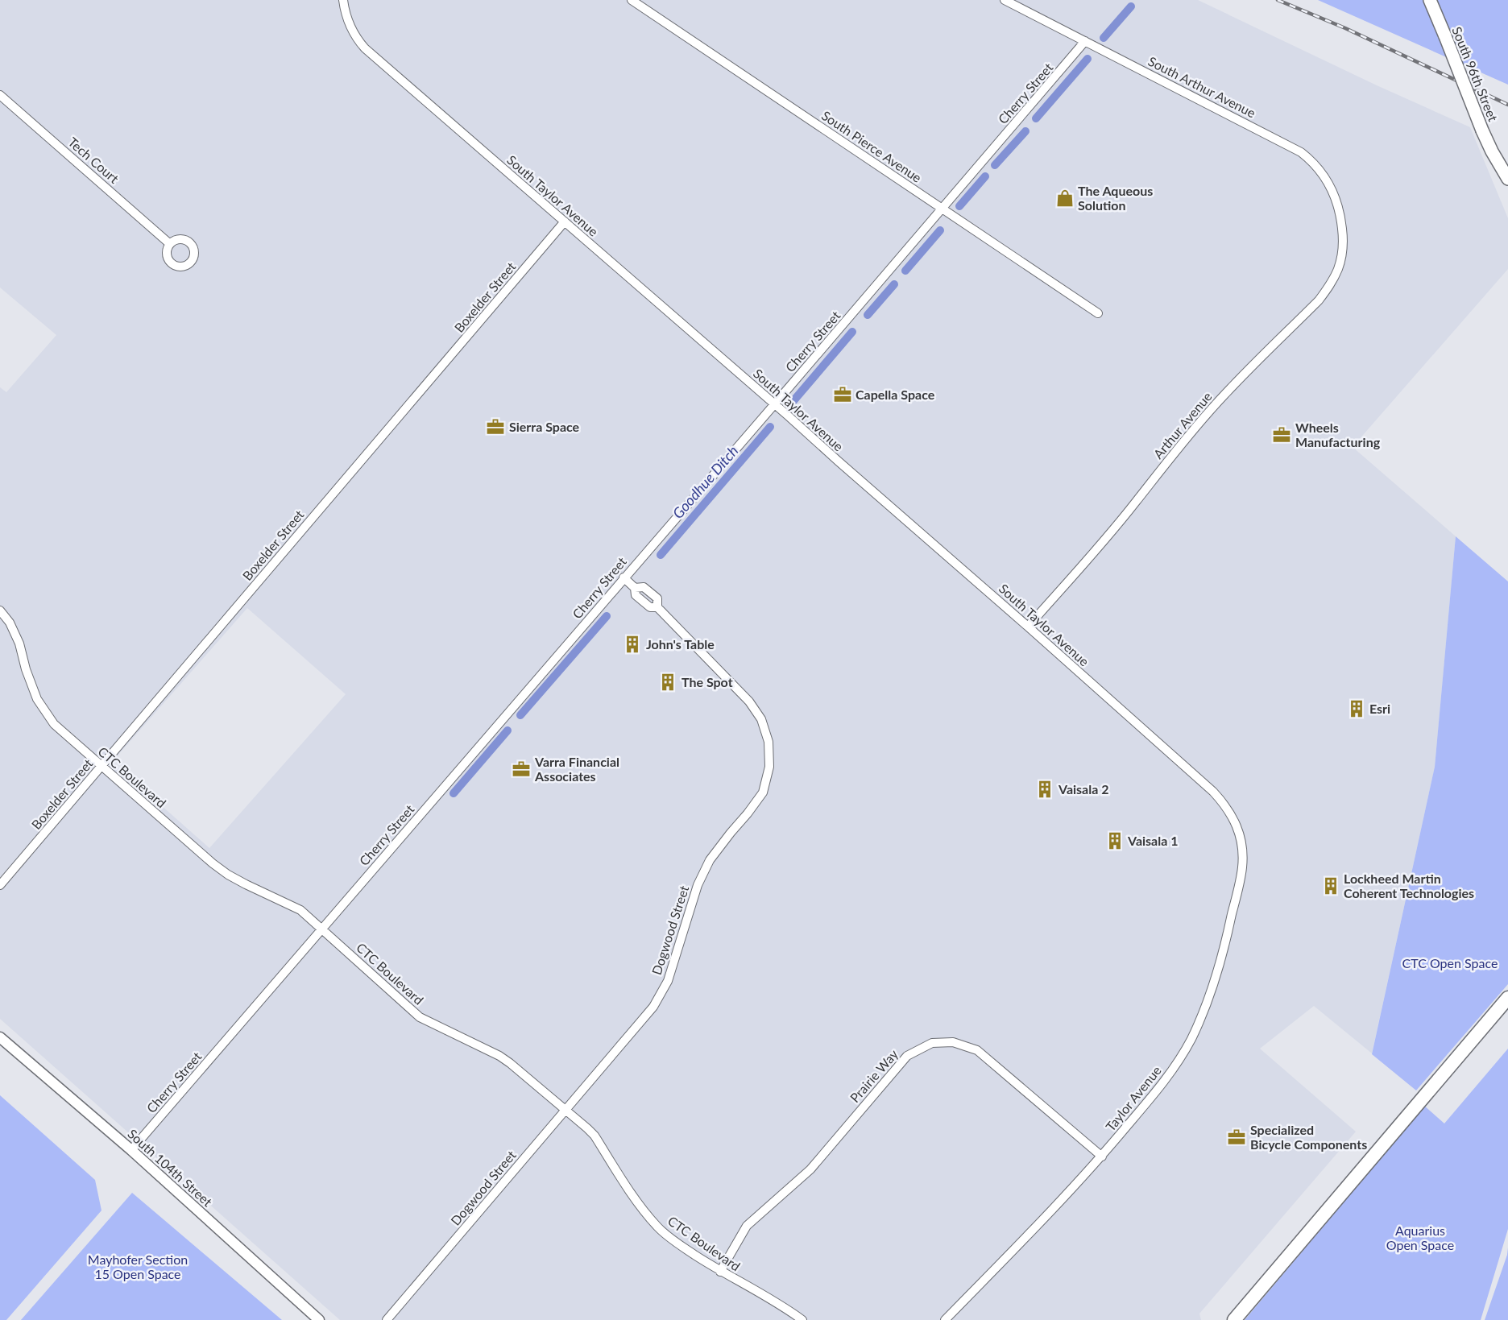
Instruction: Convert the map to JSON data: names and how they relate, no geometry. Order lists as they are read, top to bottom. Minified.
{"streets":{"main road":["South 96th Street"],"street":["South Arthur Avenue","Cherry Street","South Pierce Avenue","Tech Court","South Taylor Avenue","Boxelder Street","Arthur Avenue","CTC Boulevard","Dogwood Street","Prairie Way","Taylor Avenue","South 104th Street"]},"crossings":[["South Arthur Avenue","Cherry Street"],["South Arthur Avenue","Arthur Avenue"],["Cherry Street","South Pierce Avenue"],["Cherry Street","South Taylor Avenue"],["Cherry Street","CTC Boulevard"],["Cherry Street","Dogwood Street"],["Cherry Street","South 104th Street"],["South Taylor Avenue","Boxelder Street"],["South Taylor Avenue","Arthur Avenue"],["South Taylor Avenue","Taylor Avenue"],["Boxelder Street","CTC Boulevard"],["CTC Boulevard","Dogwood Street"],["CTC Boulevard","Prairie Way"],["Prairie Way","Taylor Avenue"]],"water":["Goodhue Ditch"],"parks":["CTC Open Space","Aquarius Open Space","Mayhofer Section 15 Open Space"],"places":{"shop":["The Aqueous Solution"],"office":["Capella Space","Sierra Space","Wheels Manufacturing","Varra Financial Associates","Specialized Bicycle Components"],"building":["John's Table","The Spot","Esri","Vaisala 2","Vaisala 1","Lockheed Martin Coherent Technologies"]}}
